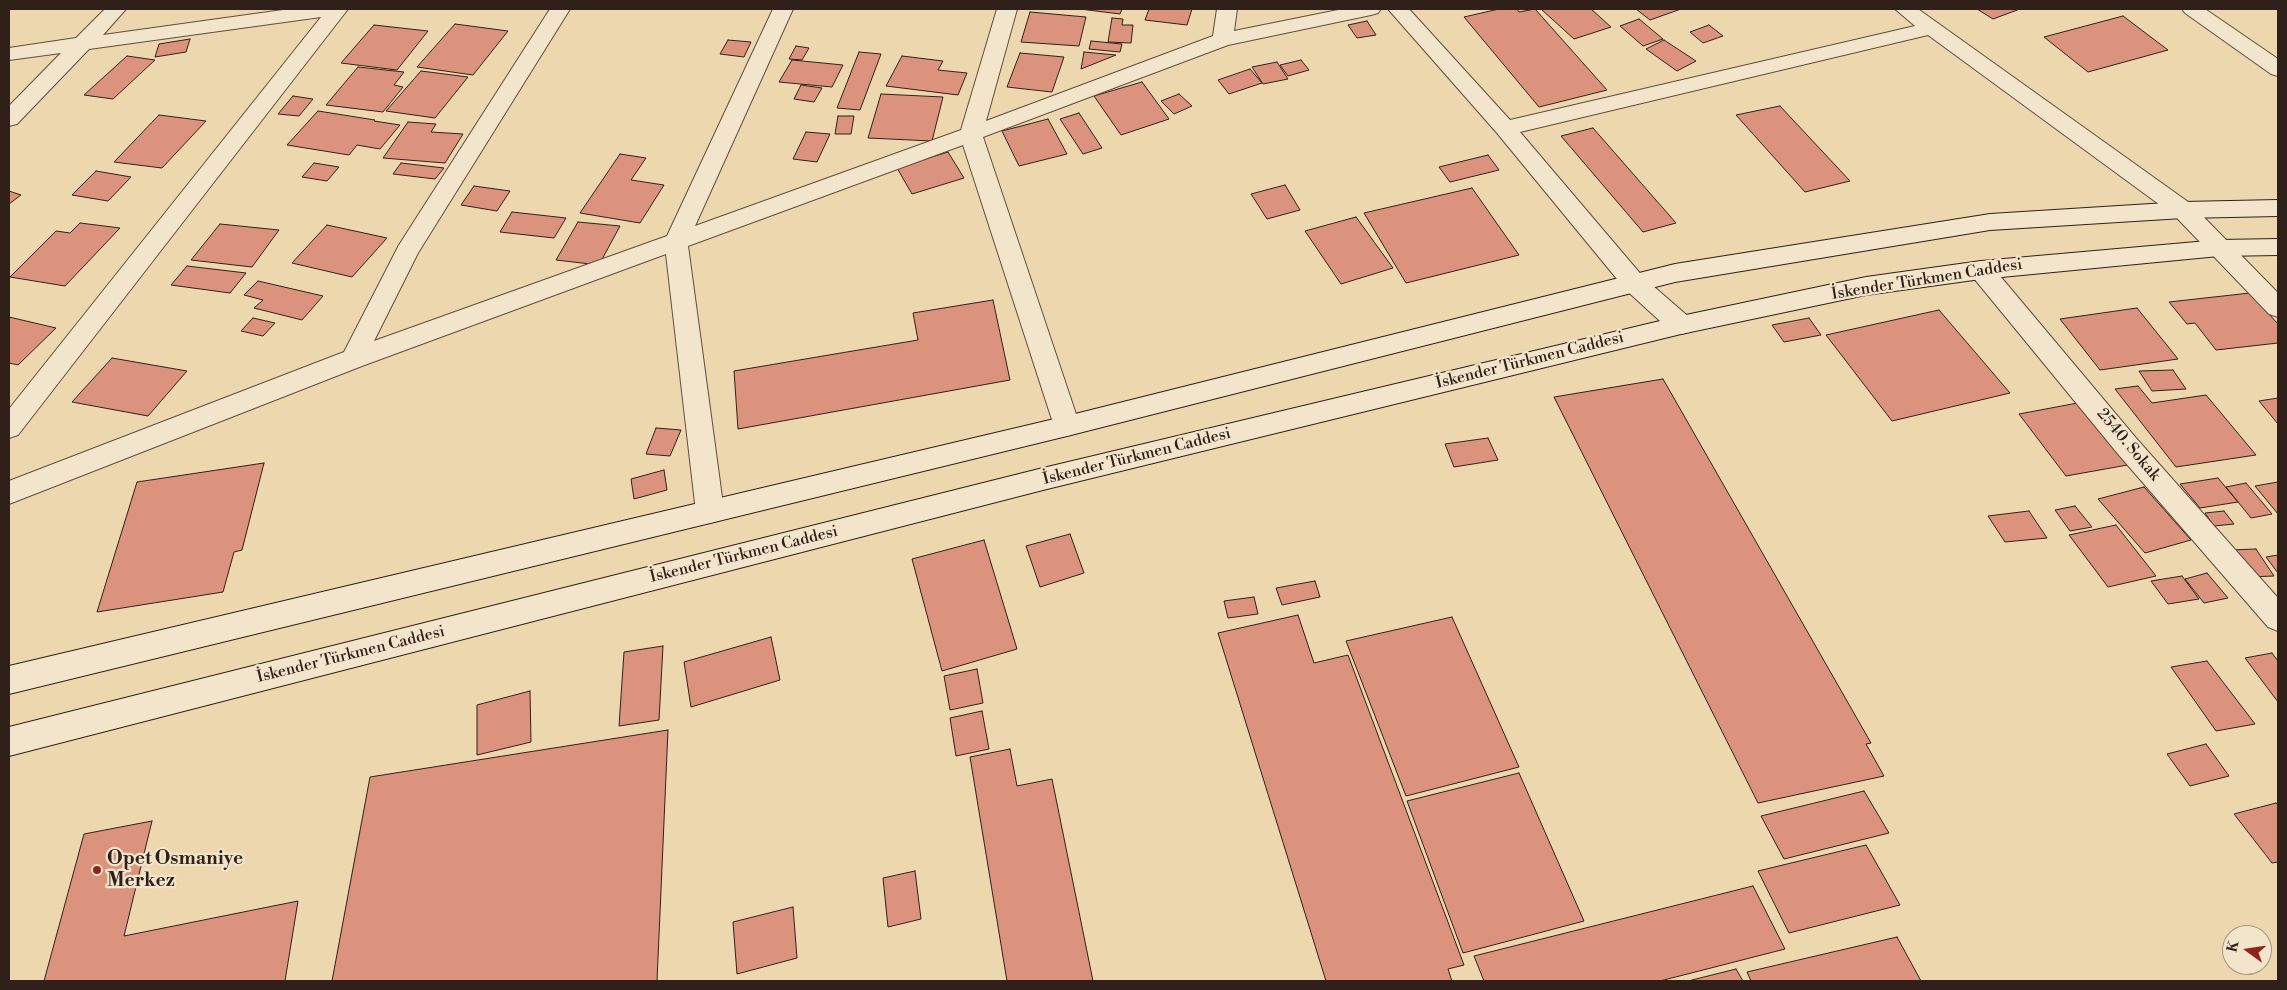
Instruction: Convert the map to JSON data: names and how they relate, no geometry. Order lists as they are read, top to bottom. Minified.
{"streets":{"street":["İskender Türkmen Caddesi","2540. Sokak"]},"crossings":[["İskender Türkmen Caddesi","2540. Sokak"]],"places":["Opet Osmaniye Merkez"],"north":"left"}
